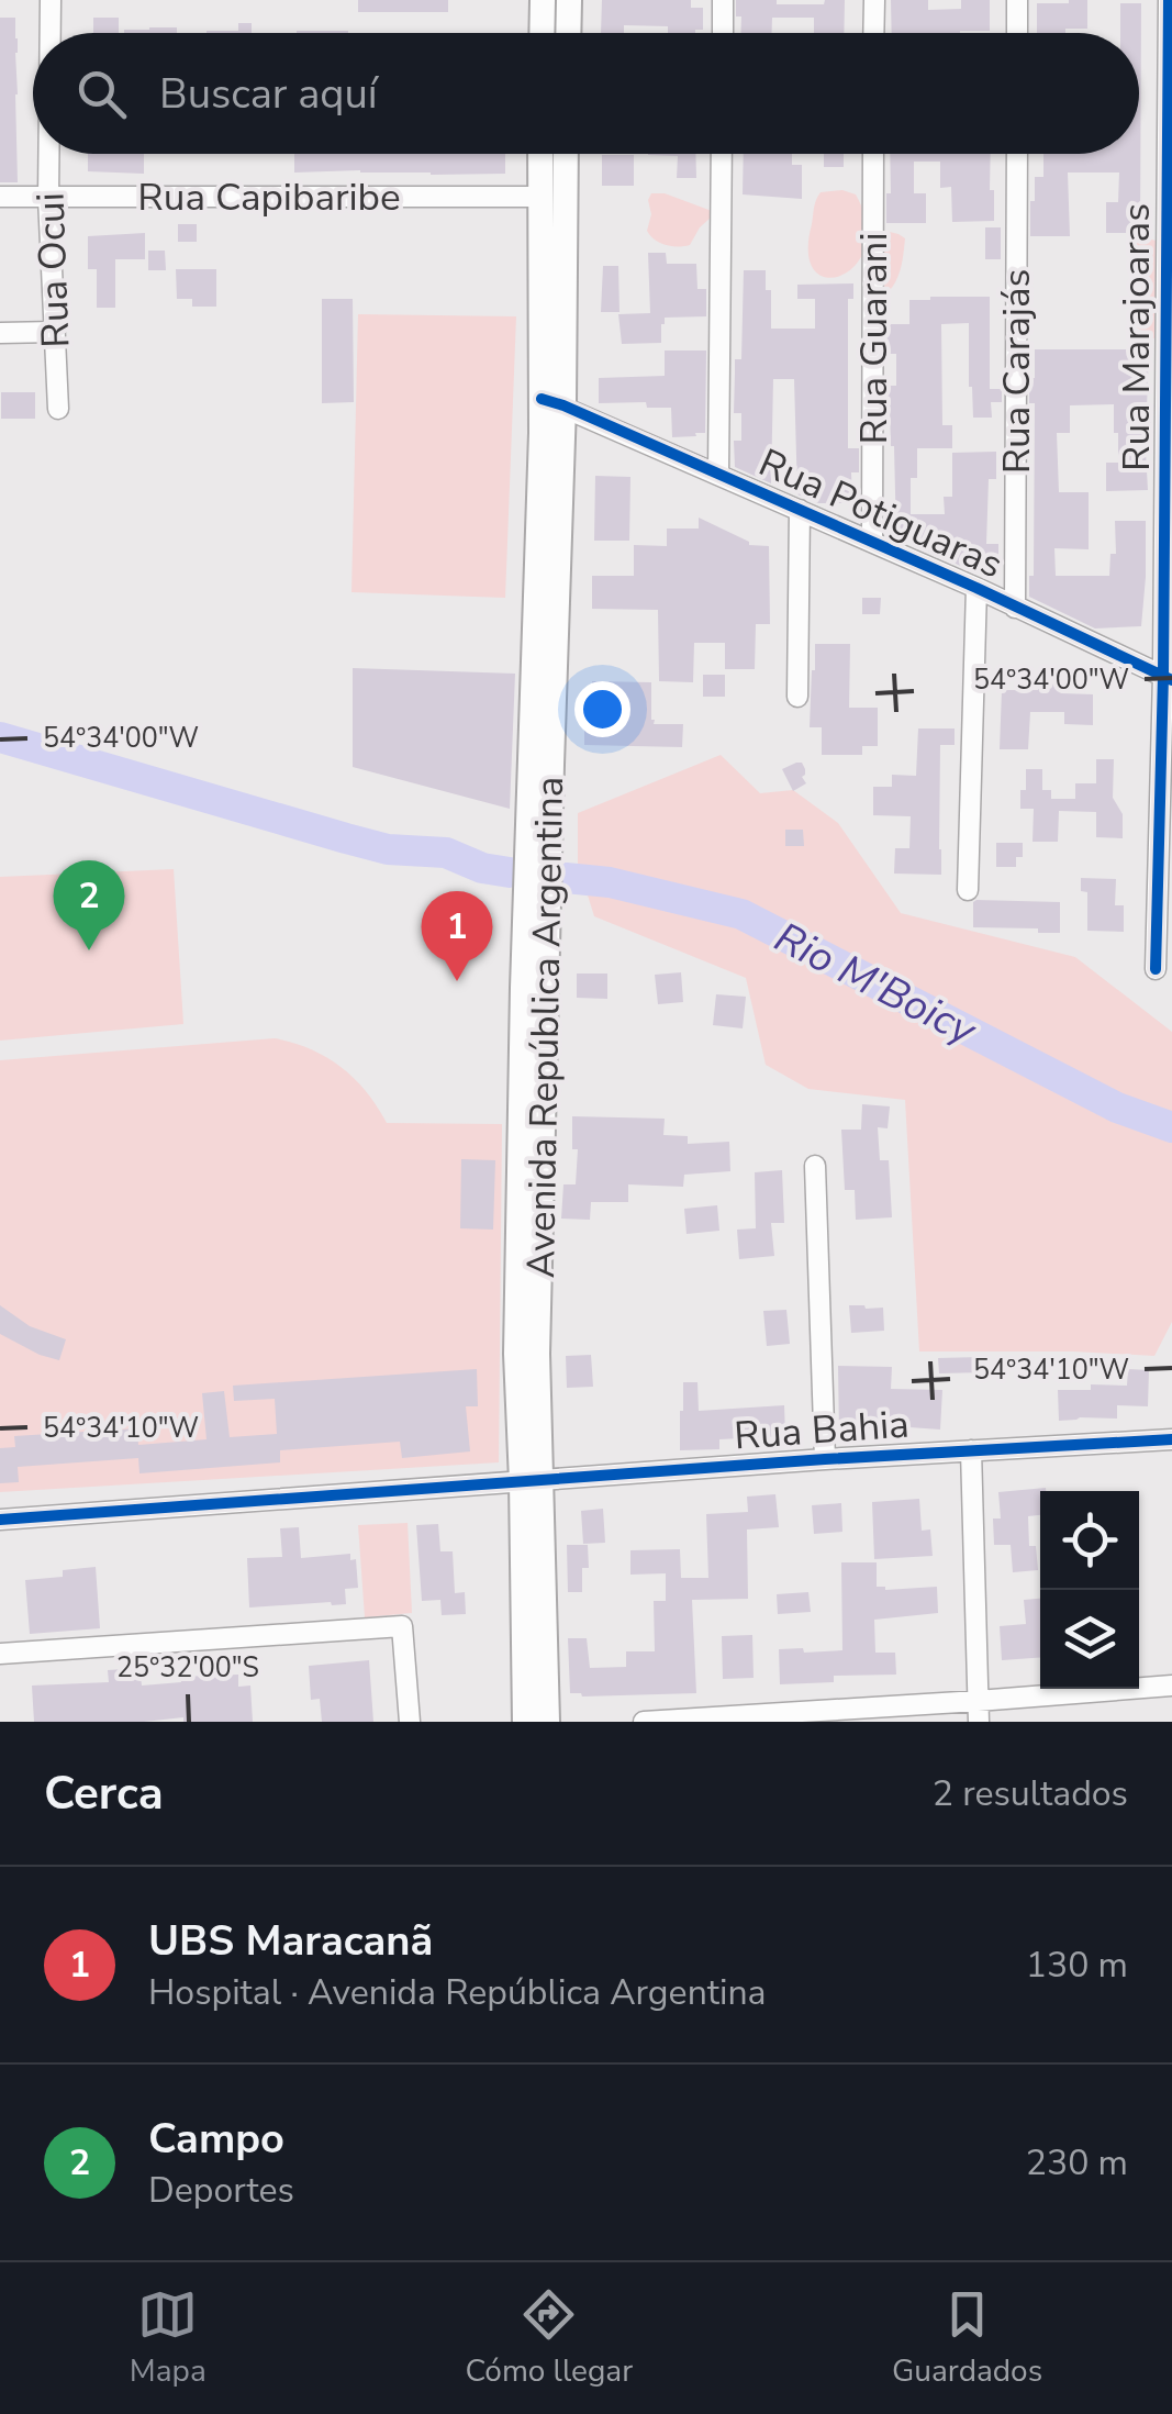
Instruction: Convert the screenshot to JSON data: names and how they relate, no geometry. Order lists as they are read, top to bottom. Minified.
{"streets":{"main road":["Avenida República Argentina"],"street":["Rua Capibaribe","Rua Ocui","Rua Marajoaras","Rua Guarani","Rua Carajás","Rua Potiguaras","Rua Bahia"]},"crossings":[["Rua Capibaribe","Rua Ocui"],["Rua Capibaribe","Avenida República Argentina"],["Rua Marajoaras","Rua Potiguaras"],["Rua Guarani","Rua Potiguaras"],["Rua Carajás","Rua Potiguaras"],["Rua Potiguaras","Avenida República Argentina"],["Avenida República Argentina","Rua Bahia"]],"water":["Rio M'Boicy"],"page":{"search":"Buscar aquí","pins":["2","1"],"heading":["Cerca","2 resultados"],"list":[{"mark":"1","name":"UBS Maracanã","note":"Hospital · Avenida República Argentina","value":"130 m"},{"mark":"2","name":"Campo","note":"Deportes","value":"230 m"}],"nav":["Mapa","Cómo llegar","Guardados"]},"coordinates":["54°34'00\"W","54°34'10\"W","25°32'00\"S"]}
